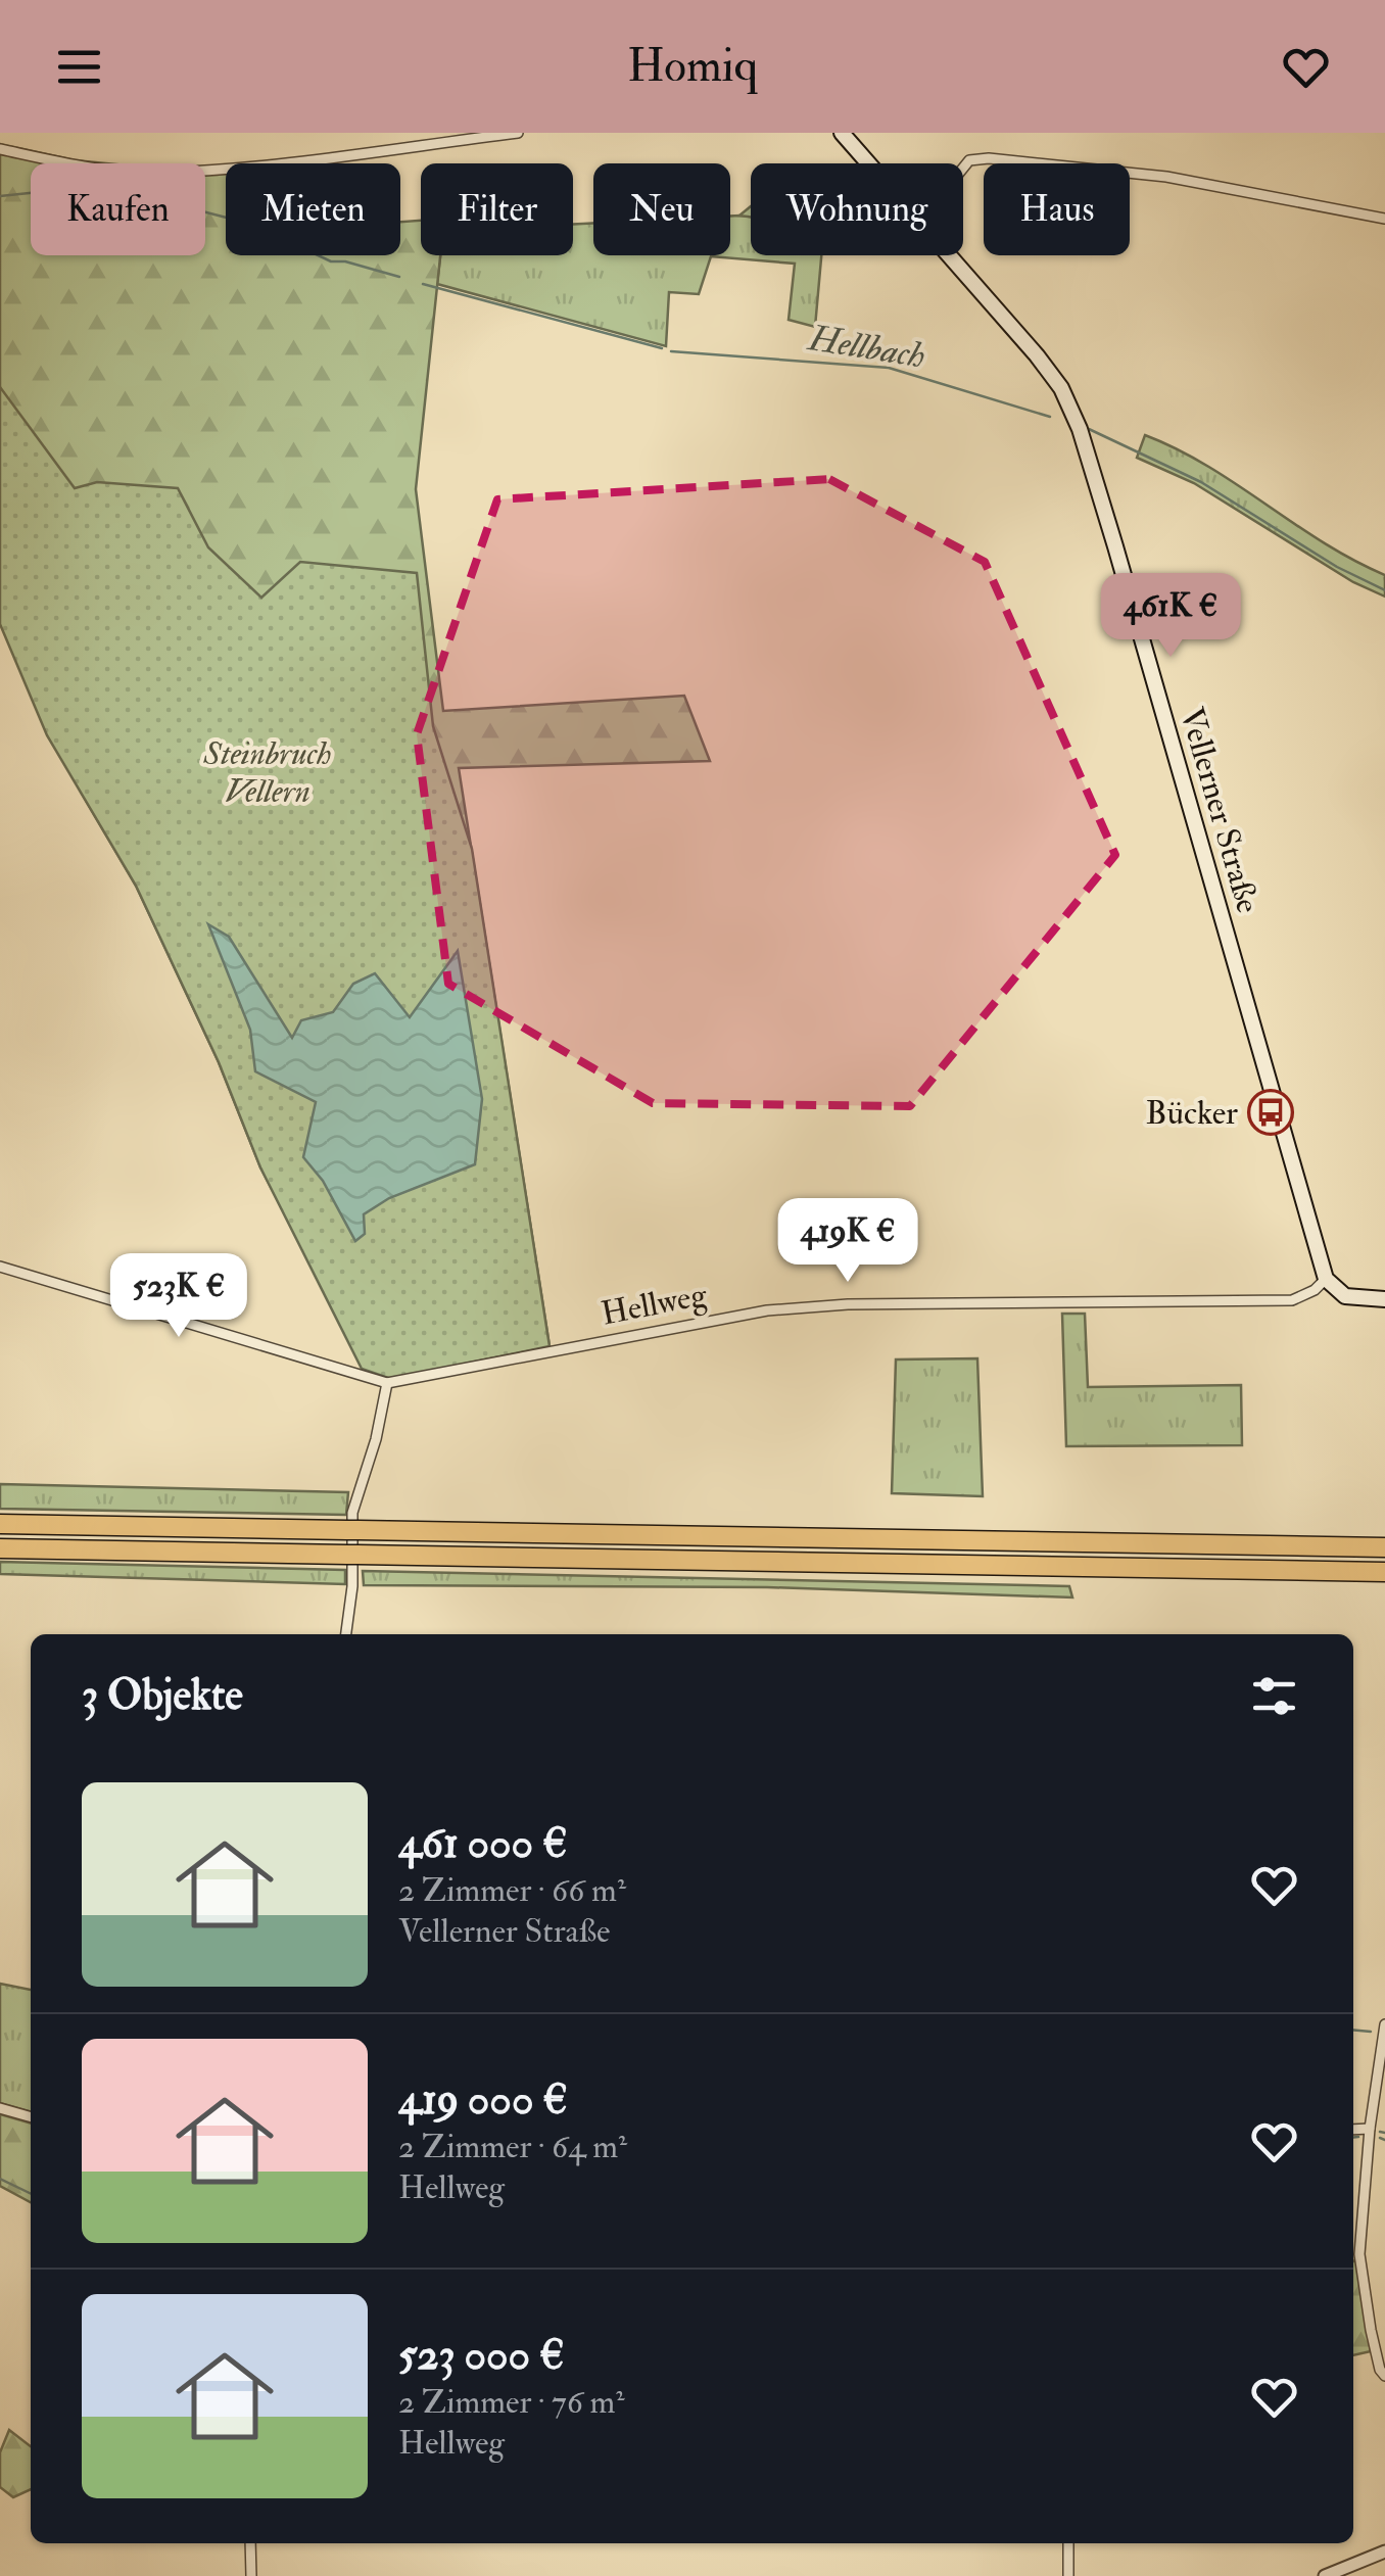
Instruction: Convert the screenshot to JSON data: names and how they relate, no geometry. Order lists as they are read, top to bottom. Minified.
{"streets":{"main road":["Vellerner Straße"],"street":["Hellweg"]},"crossings":[["Vellerner Straße","Hellweg"]],"water":["Hellbach"],"parks":["Steinbruch Vellern"],"places":{"bus stop":["Bücker"]},"page":{"header":"Homiq","chip":["Kaufen","Mieten","Filter","Neu","Wohnung","Haus"],"price":["461K €","419K €","523K €"],"heading":"3 Objekte","list":[{"name":"461 000 €","note":"2 Zimmer · 66 m² · Vellerner Straße"},{"name":"419 000 €","note":"2 Zimmer · 64 m² · Hellweg"},{"name":"523 000 €","note":"2 Zimmer · 76 m² · Hellweg"}]}}
